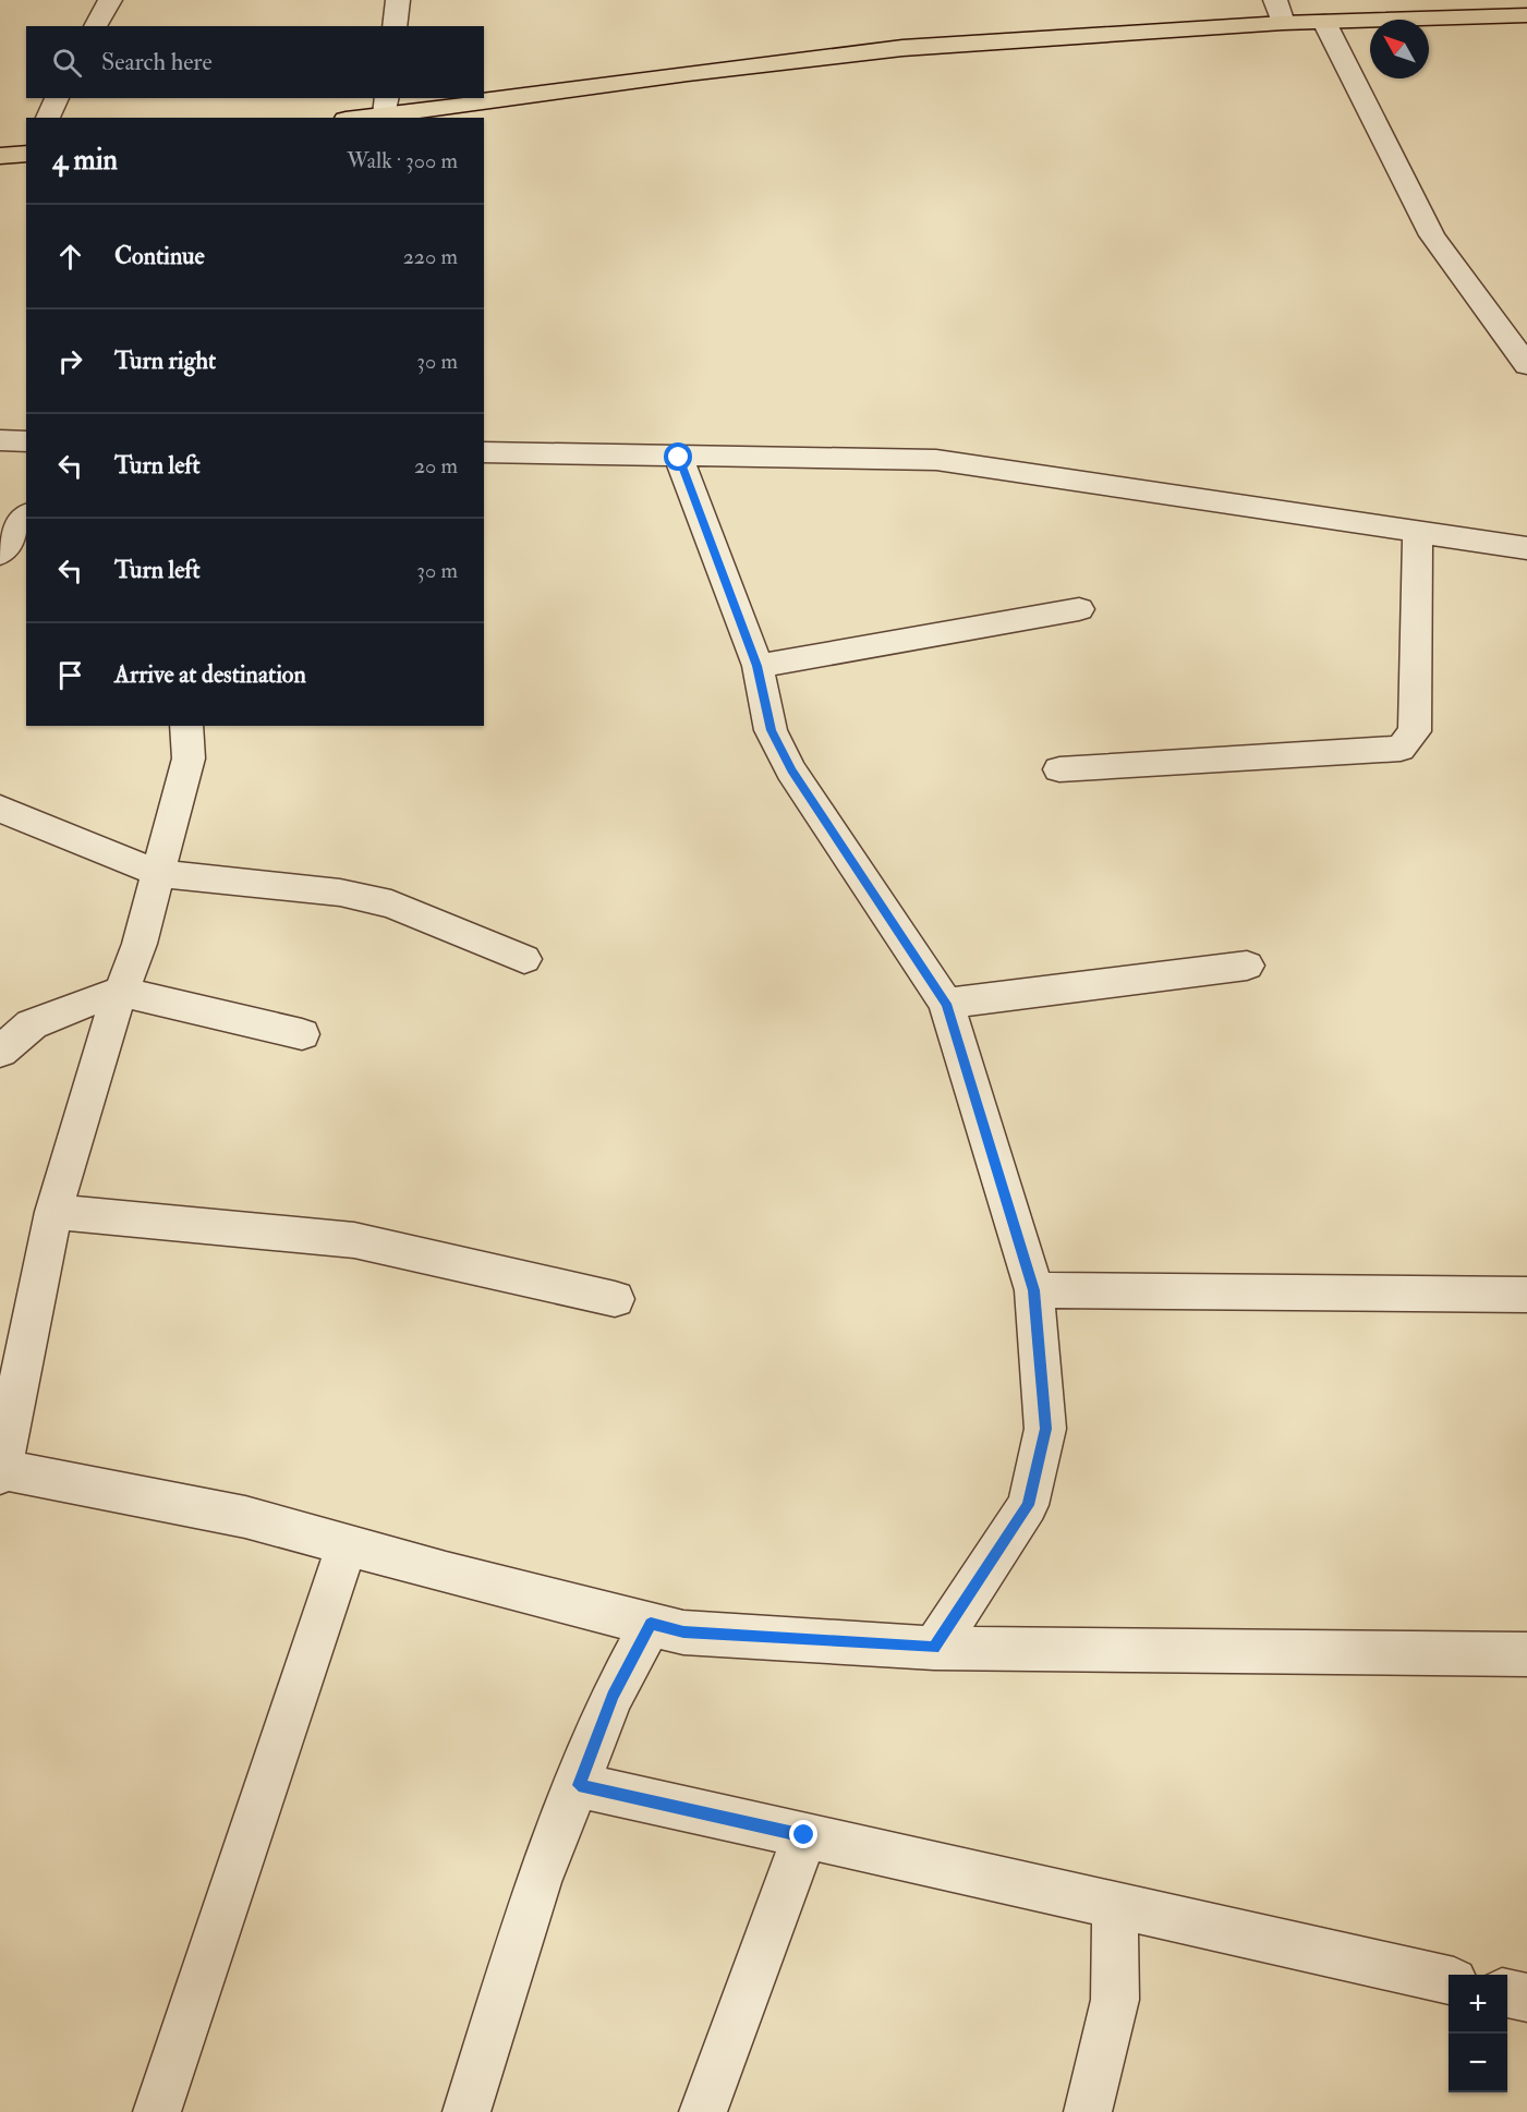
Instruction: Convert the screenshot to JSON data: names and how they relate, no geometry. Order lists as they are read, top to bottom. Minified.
{"north":"top left","page":{"search":"Search here","heading":["4 min","Walk · 300 m"],"list":[["Continue","220 m"],["Turn right","30 m"],["Turn left","20 m"],["Turn left","30 m"],"Arrive at destination"],"map_buttons":["+","−"]}}
